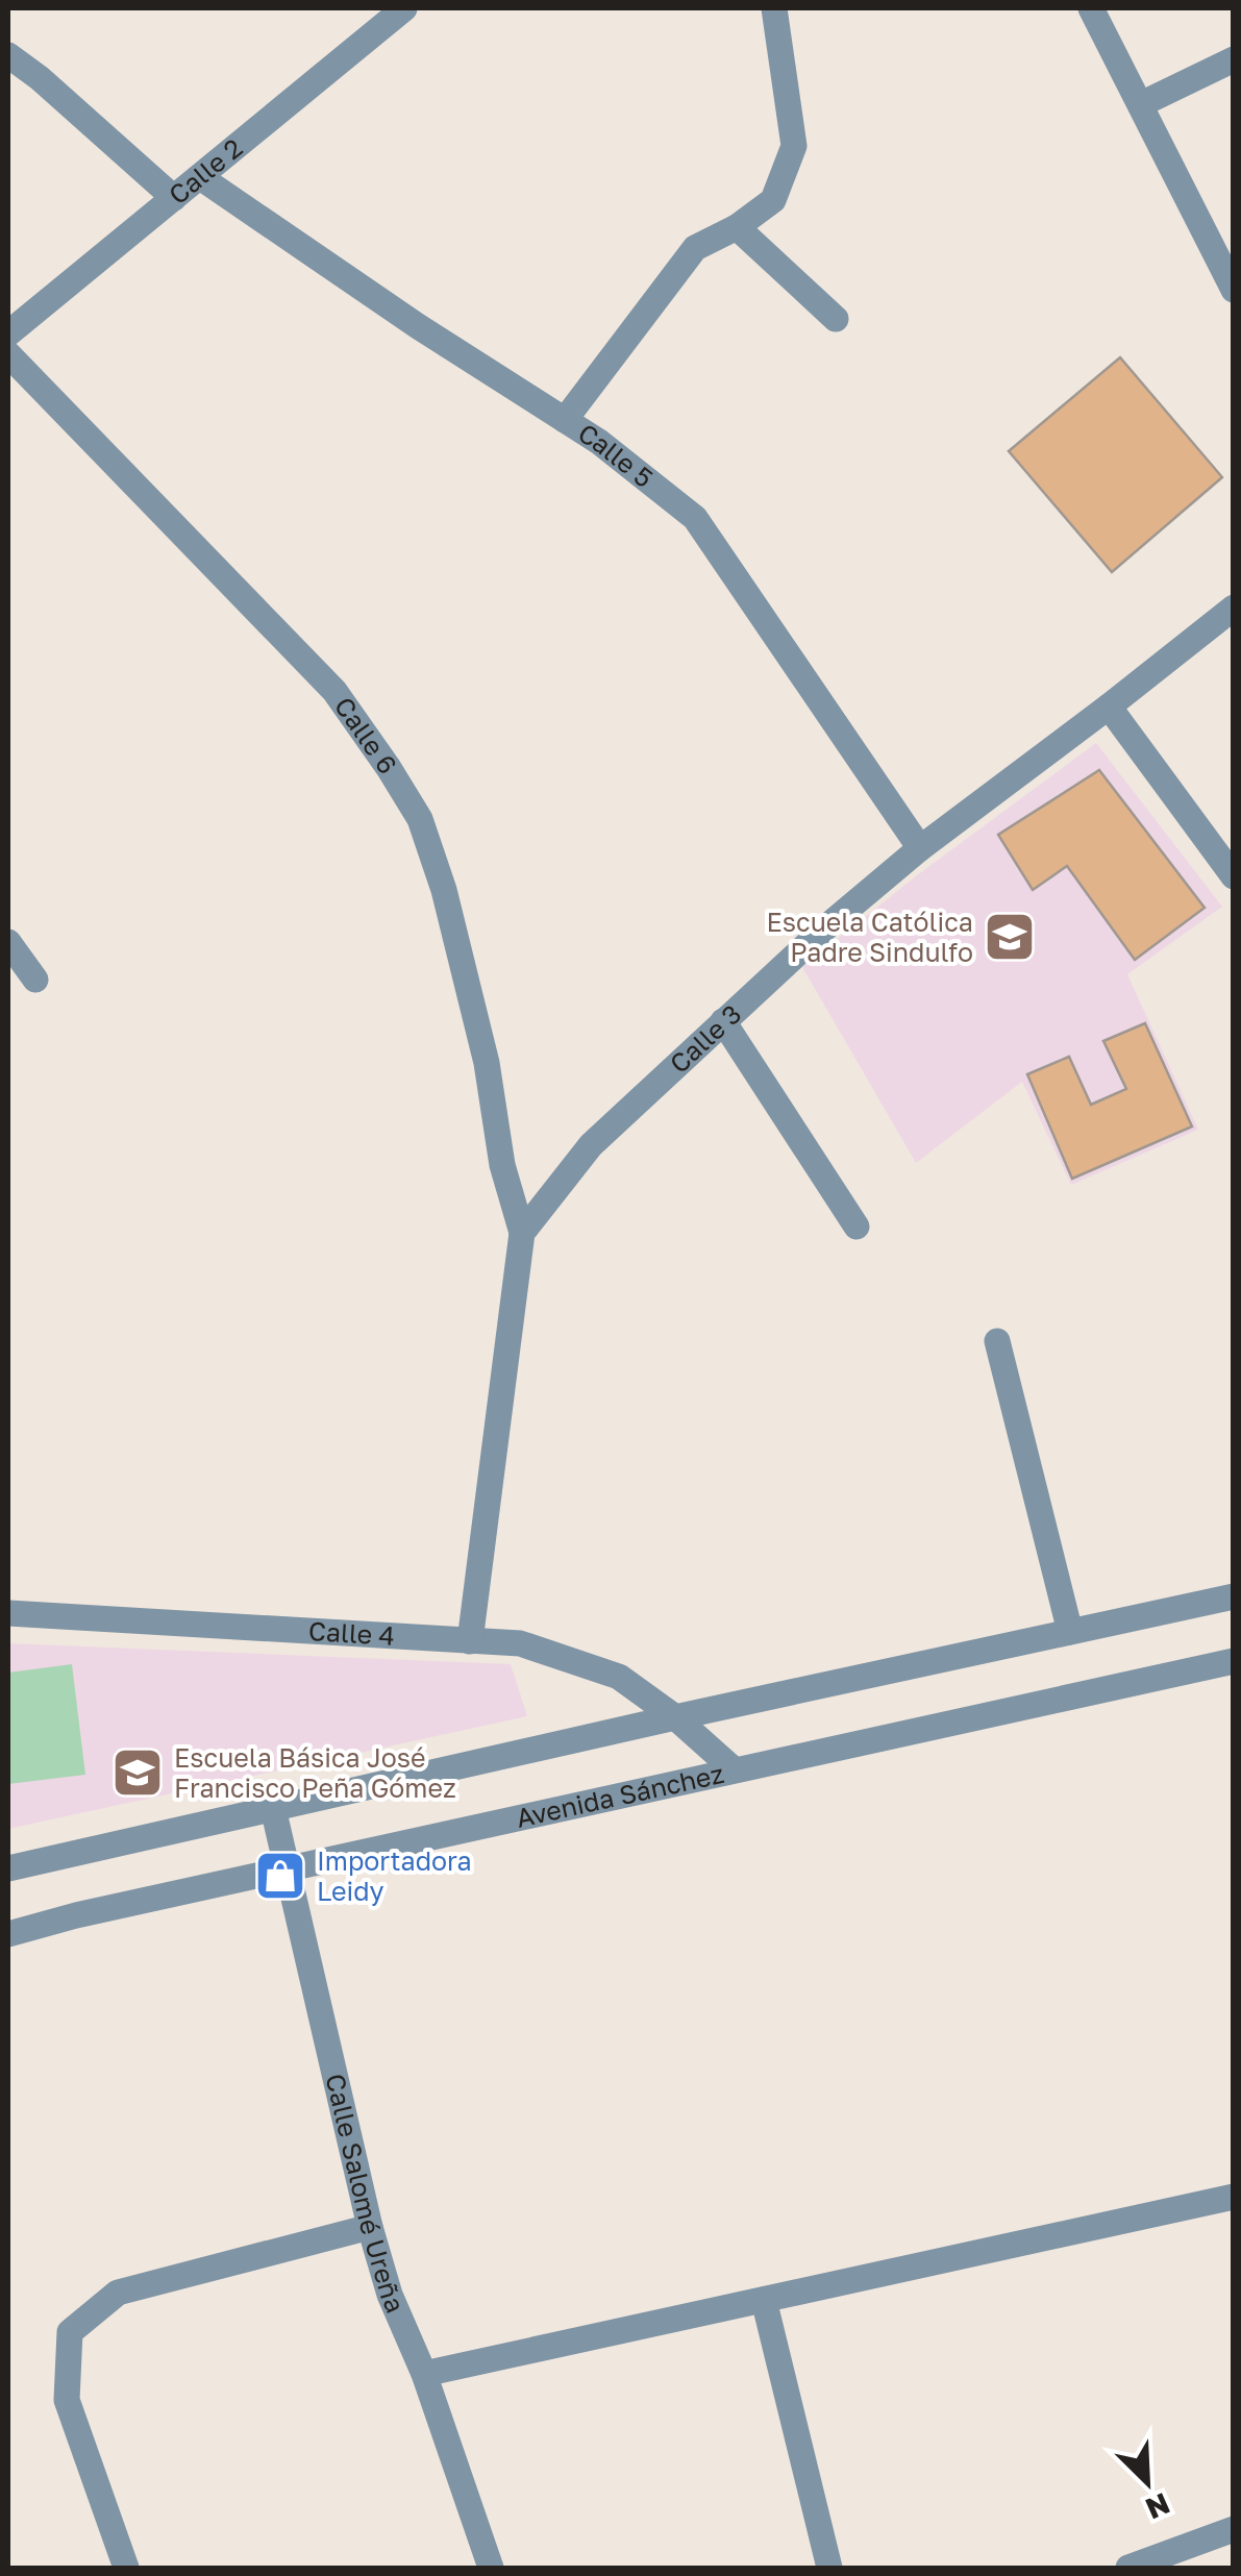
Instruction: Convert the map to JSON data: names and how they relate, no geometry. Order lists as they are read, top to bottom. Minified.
{"streets":{"street":["Calle 2","Calle 5","Calle 6","Calle 3","Calle 4","Avenida Sánchez","Calle Salomé Ureña"]},"crossings":[["Calle 2","Calle 5"],["Calle 2","Calle 6"],["Calle 5","Calle 3"],["Calle 6","Calle 3"],["Calle 4","Avenida Sánchez"],["Avenida Sánchez","Calle Salomé Ureña"]],"places":{"school or university":["Escuela Católica Padre Sindulfo","Escuela Básica José Francisco Peña Gómez"],"shop":["Importadora Leidy"]},"north":"bottom right"}
